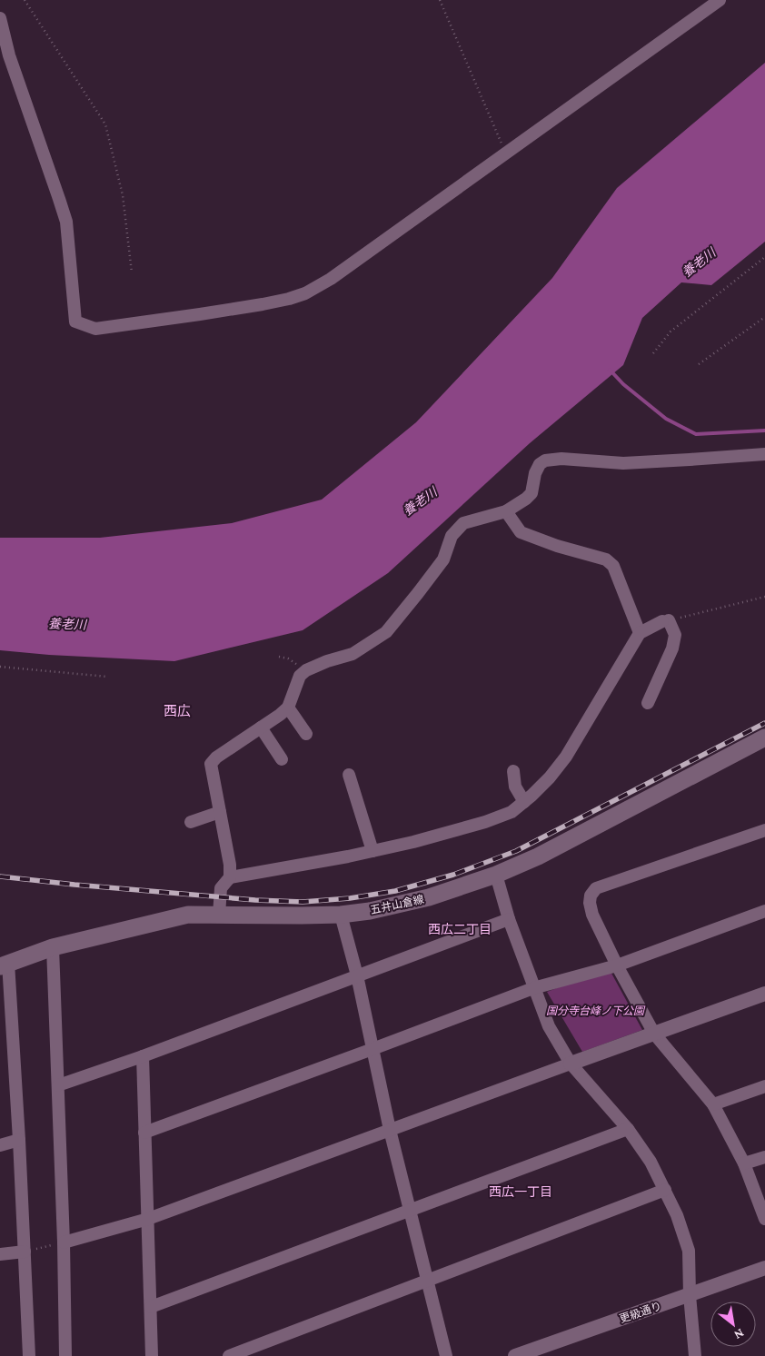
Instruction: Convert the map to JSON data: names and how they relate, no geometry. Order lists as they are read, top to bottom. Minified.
{"streets":{"main road":["五井山倉線"],"street":["更級通り"]},"districts":["西広","西広二丁目","西広一丁目"],"water":["養老川"],"parks":["国分寺台峰ノ下公園"],"north":"bottom right"}
